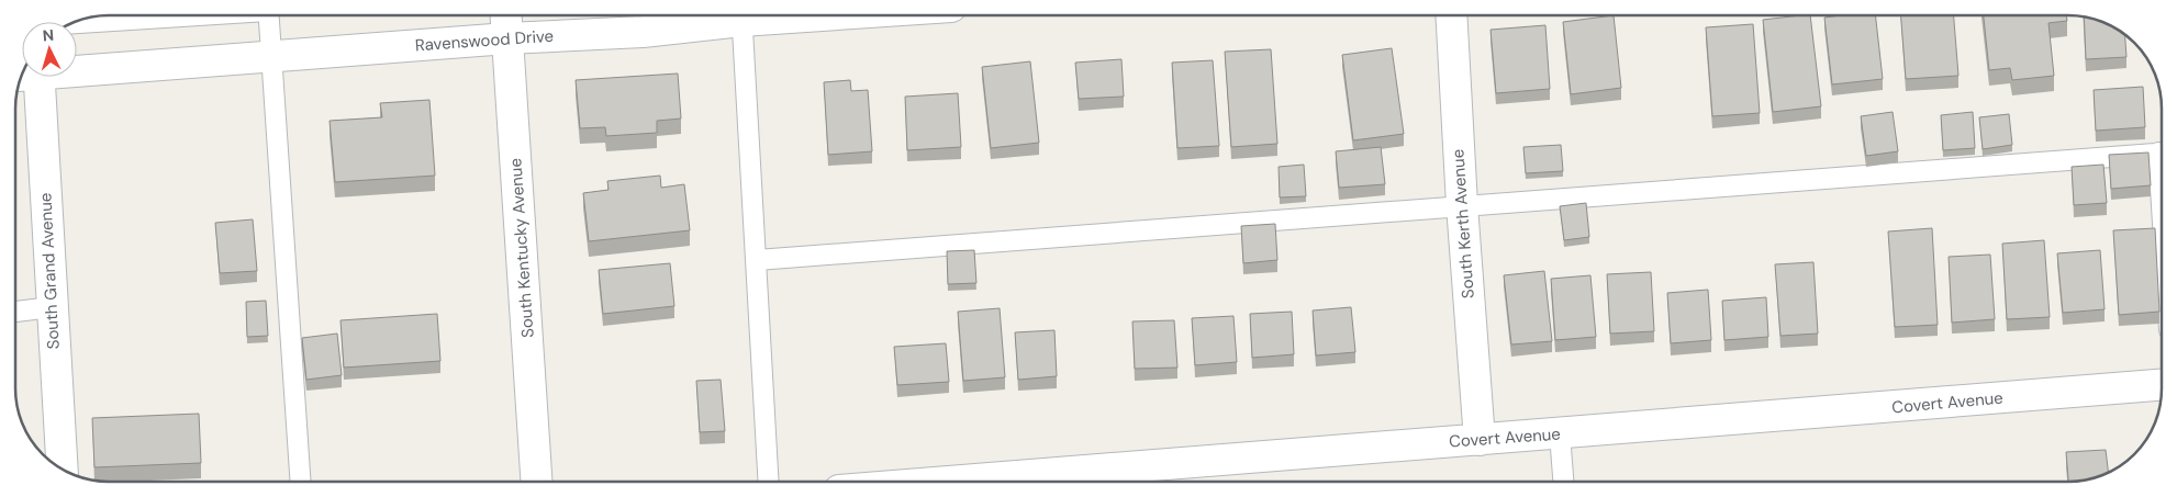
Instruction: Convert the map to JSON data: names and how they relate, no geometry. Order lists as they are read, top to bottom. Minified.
{"streets":{"street":["Ravenswood Drive","South Kerth Avenue","South Kentucky Avenue","South Grand Avenue","Covert Avenue"]},"crossings":[["Ravenswood Drive","South Kentucky Avenue"],["South Kerth Avenue","Covert Avenue"]],"north":"top"}
